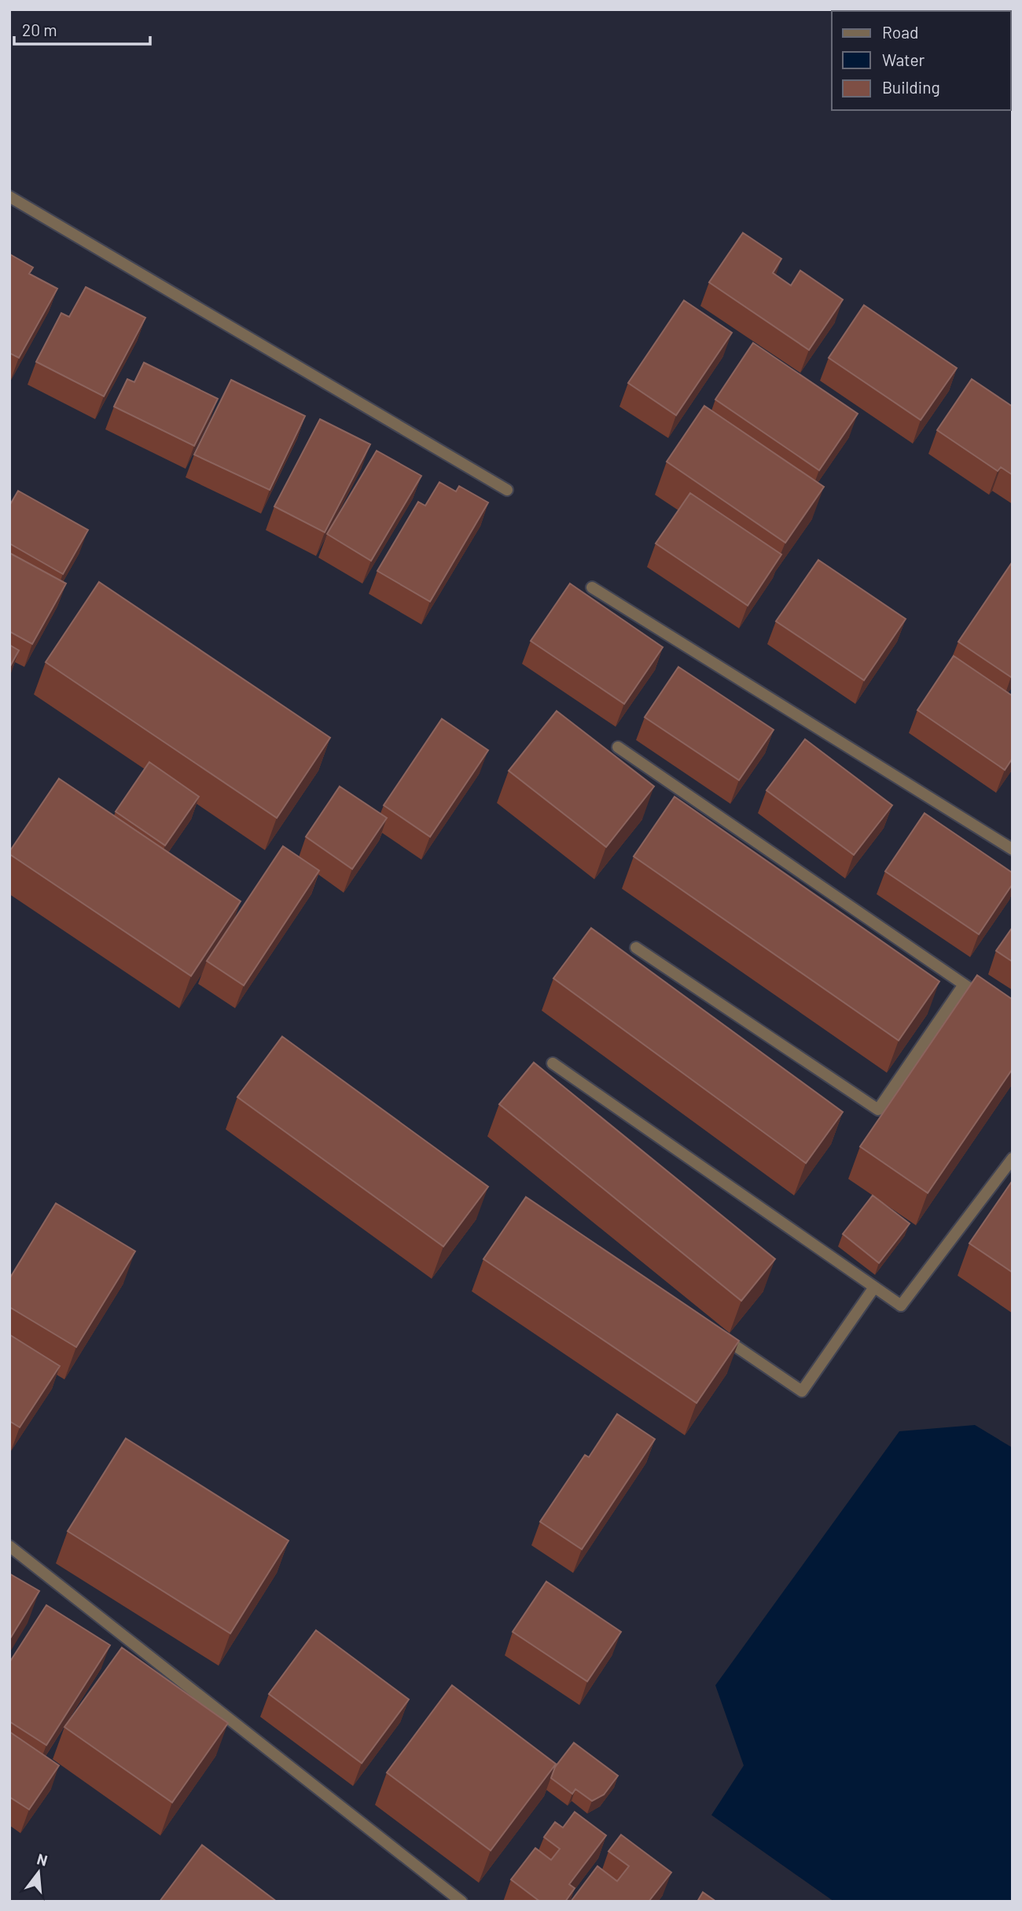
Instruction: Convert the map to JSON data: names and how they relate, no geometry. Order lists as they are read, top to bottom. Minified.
{"legend":["Road","Water","Building"],"scale_bar":"20 m","north":"top"}
